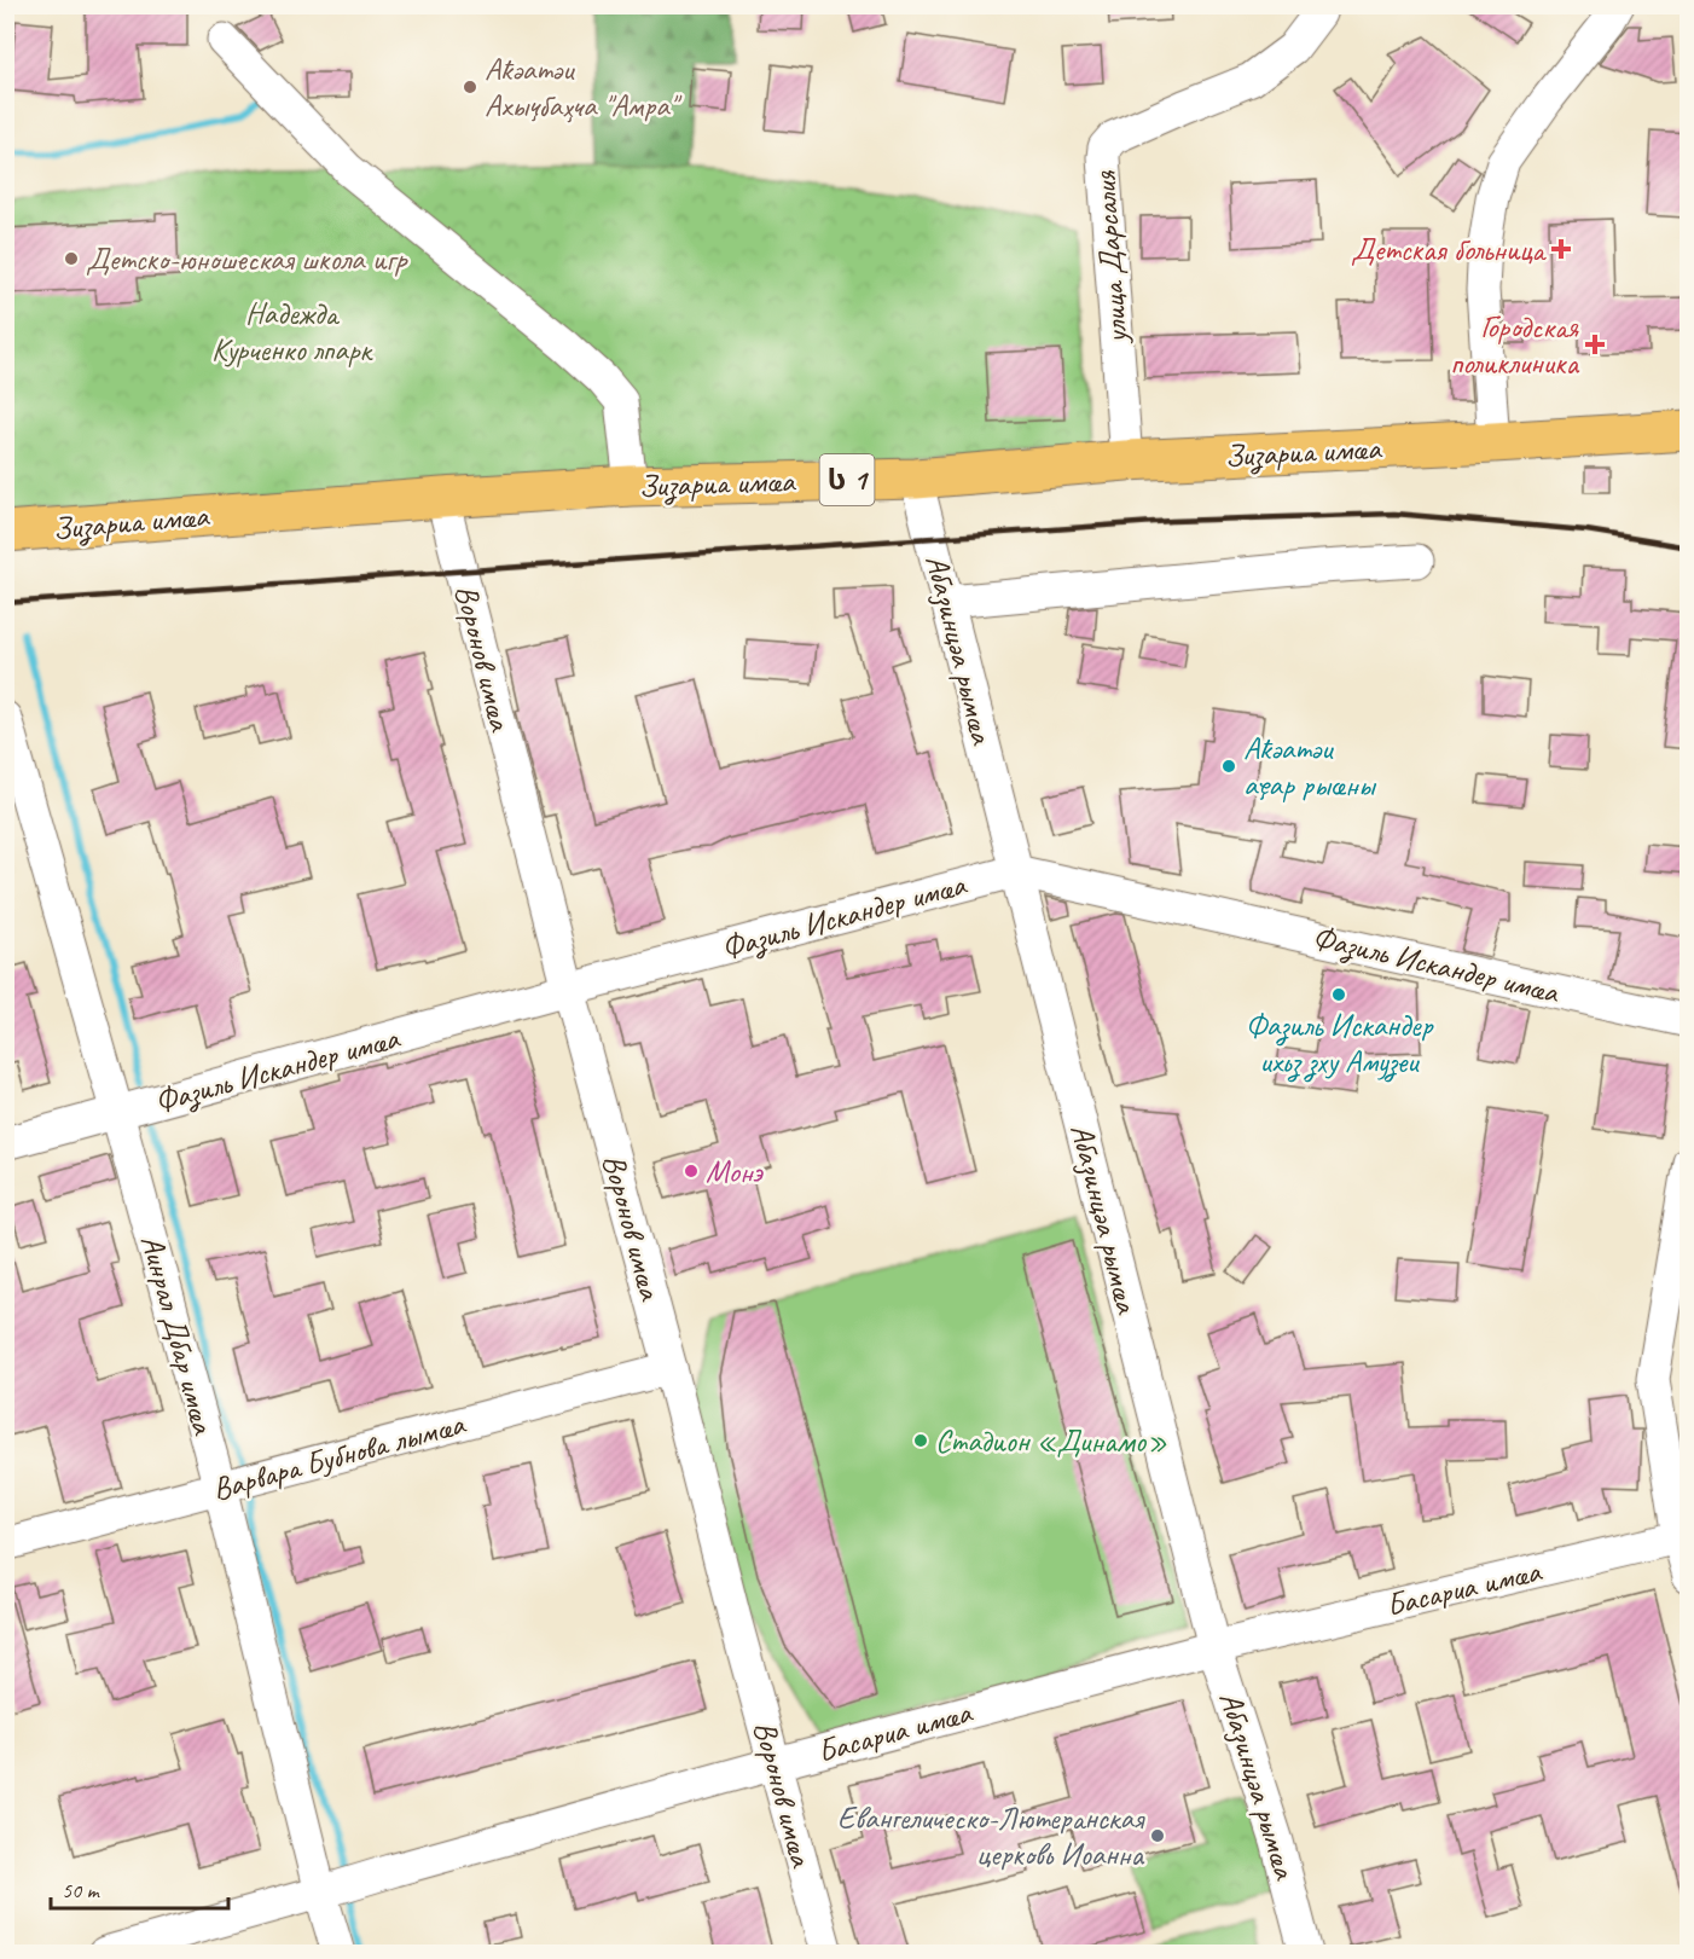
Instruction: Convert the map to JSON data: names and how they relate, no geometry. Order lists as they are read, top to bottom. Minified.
{"streets":{"highway":["Ӡиӡариа имҩа","ს 1"],"street":["улица Дарсалия","Абазинцәа рымҩа","Воронов имҩа","Фазиль Искандер имҩа","Аинрал Дбар имҩа","Варвара Бубнова лымҩа","Басариа имҩа"]},"crossings":[["улица Дарсалия","Ӡиӡариа имҩа"],["Ӡиӡариа имҩа","Абазинцәа рымҩа"],["Ӡиӡариа имҩа","Воронов имҩа"],["Абазинцәа рымҩа","Фазиль Искандер имҩа"],["Абазинцәа рымҩа","Басариа имҩа"],["Воронов имҩа","Фазиль Искандер имҩа"],["Воронов имҩа","Варвара Бубнова лымҩа"],["Воронов имҩа","Басариа имҩа"],["Фазиль Искандер имҩа","Аинрал Дбар имҩа"],["Аинрал Дбар имҩа","Варвара Бубнова лымҩа"],["Аинрал Дбар имҩа","Басариа имҩа"]],"parks":["Надежда Курченко лпарк"],"places":{"other":["Аҟәатәи Ахыҷбаҳча \"Амра\"","Детско-юношеская школа игр","Аҟәатәи аҿар рыҩны","Фазиль Искандер ихьӡ зху Амузеи","Монэ","Cтадион «Динамо»","Евангелическо-Лютеранская церковь Иоанна"],"health":["Детская больница","Городская поликлиника"]},"scale_bar":"50 m"}
